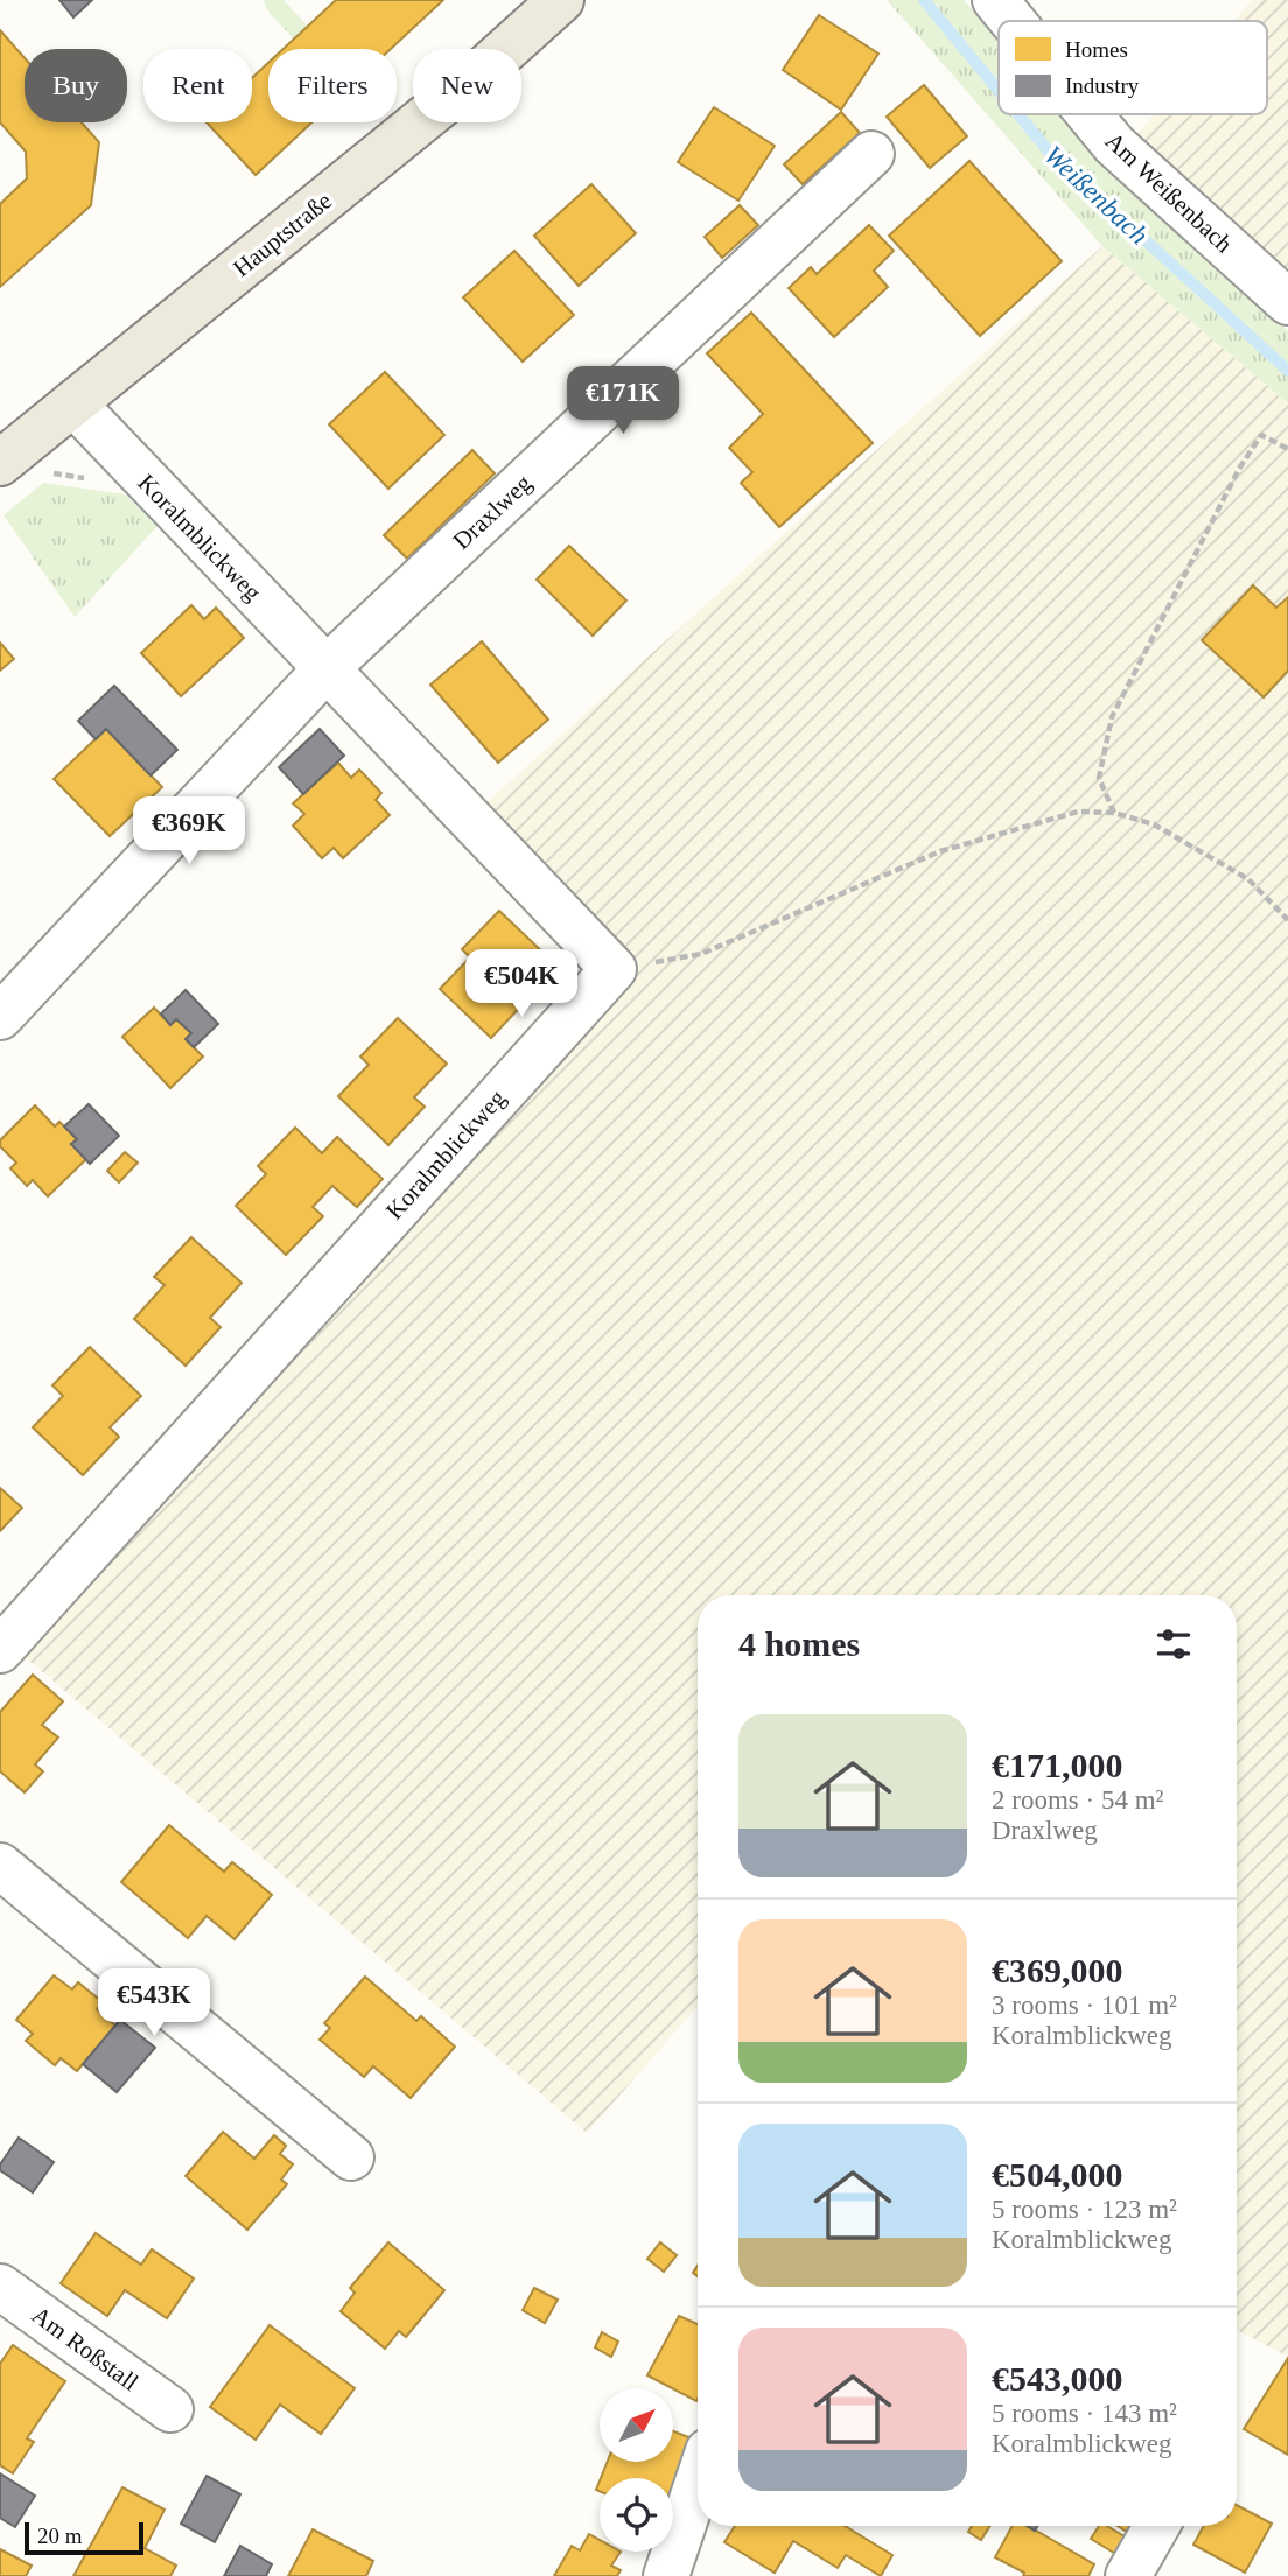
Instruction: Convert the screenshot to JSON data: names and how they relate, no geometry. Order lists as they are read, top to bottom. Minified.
{"streets":{"main road":["Hauptstraße"],"street":["Am Weißenbach","Draxlweg","Koralmblickweg","Am Roßstall"]},"crossings":[["Hauptstraße","Koralmblickweg"],["Draxlweg","Koralmblickweg"]],"water":["Weißenbach"],"legend":["Homes","Industry"],"scale_bar":"20 m","north":"top right","page":{"chip":["Buy","Rent","Filters","New"],"price":["€171K","€369K","€504K","€543K"],"heading":"4 homes","list":[{"name":"€171,000","note":"2 rooms · 54 m² · Draxlweg"},{"name":"€369,000","note":"3 rooms · 101 m² · Koralmblickweg"},{"name":"€504,000","note":"5 rooms · 123 m² · Koralmblickweg"},{"name":"€543,000","note":"5 rooms · 143 m² · Koralmblickweg"}],"scale":"20 m"}}
